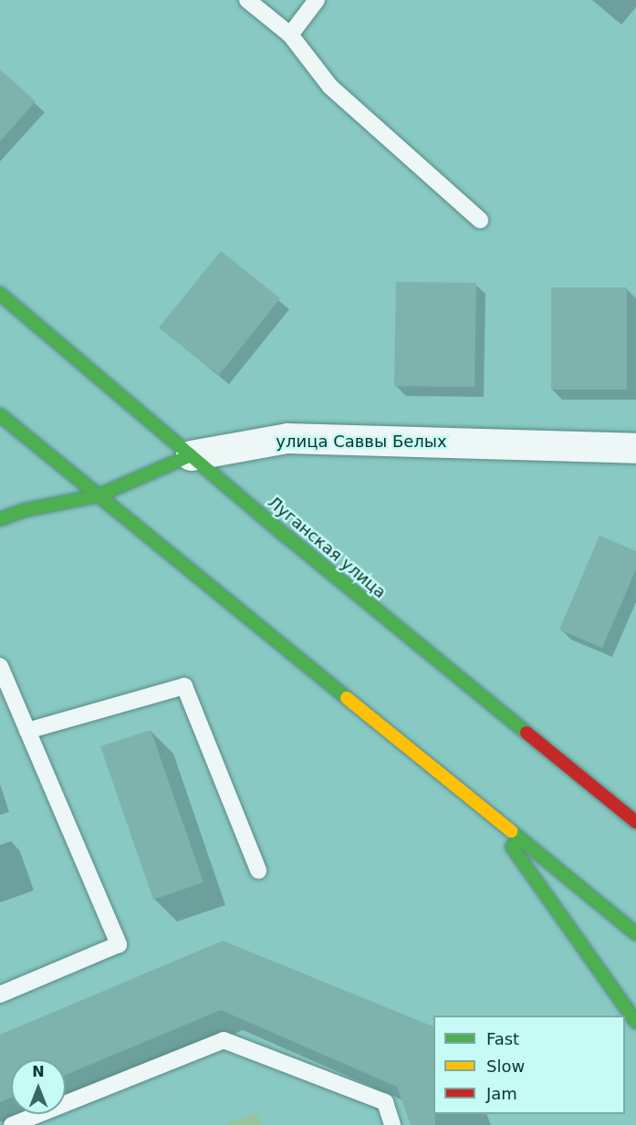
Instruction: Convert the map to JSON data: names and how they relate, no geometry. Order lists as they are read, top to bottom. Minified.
{"streets":{"main road":["улица Саввы Белых","Луганская улица"]},"crossings":[["улица Саввы Белых","Луганская улица"]],"legend":["Fast","Slow","Jam"],"north":"top"}
